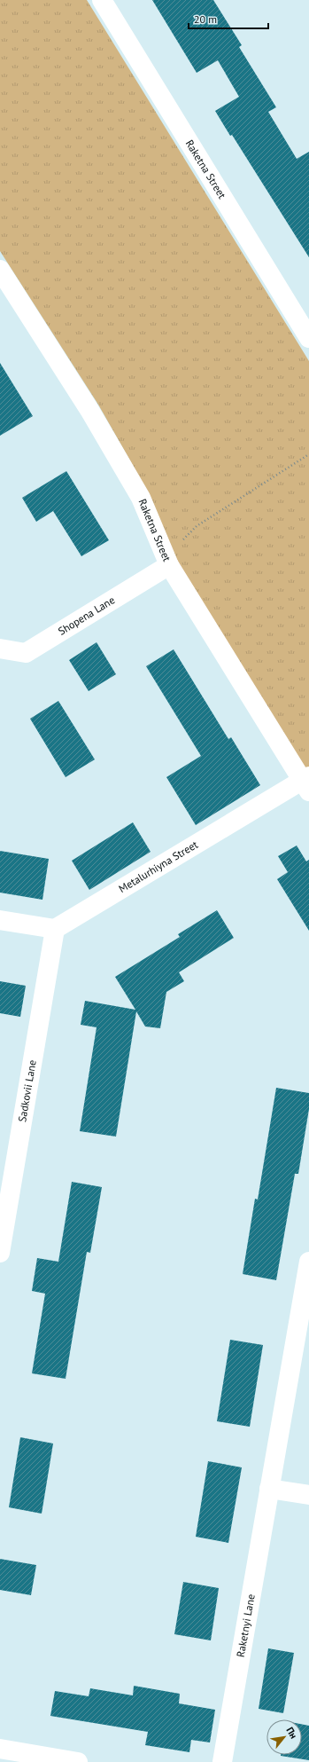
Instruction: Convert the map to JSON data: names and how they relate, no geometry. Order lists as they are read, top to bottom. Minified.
{"streets":{"street":["Raketna Street","Shopena Lane","Metalurhiyna Street","Sadkovii Lane","Raketnyi Lane"]},"crossings":[["Raketna Street","Shopena Lane"],["Raketna Street","Metalurhiyna Street"],["Metalurhiyna Street","Sadkovii Lane"]],"scale_bar":"20 m","north":"top right"}
